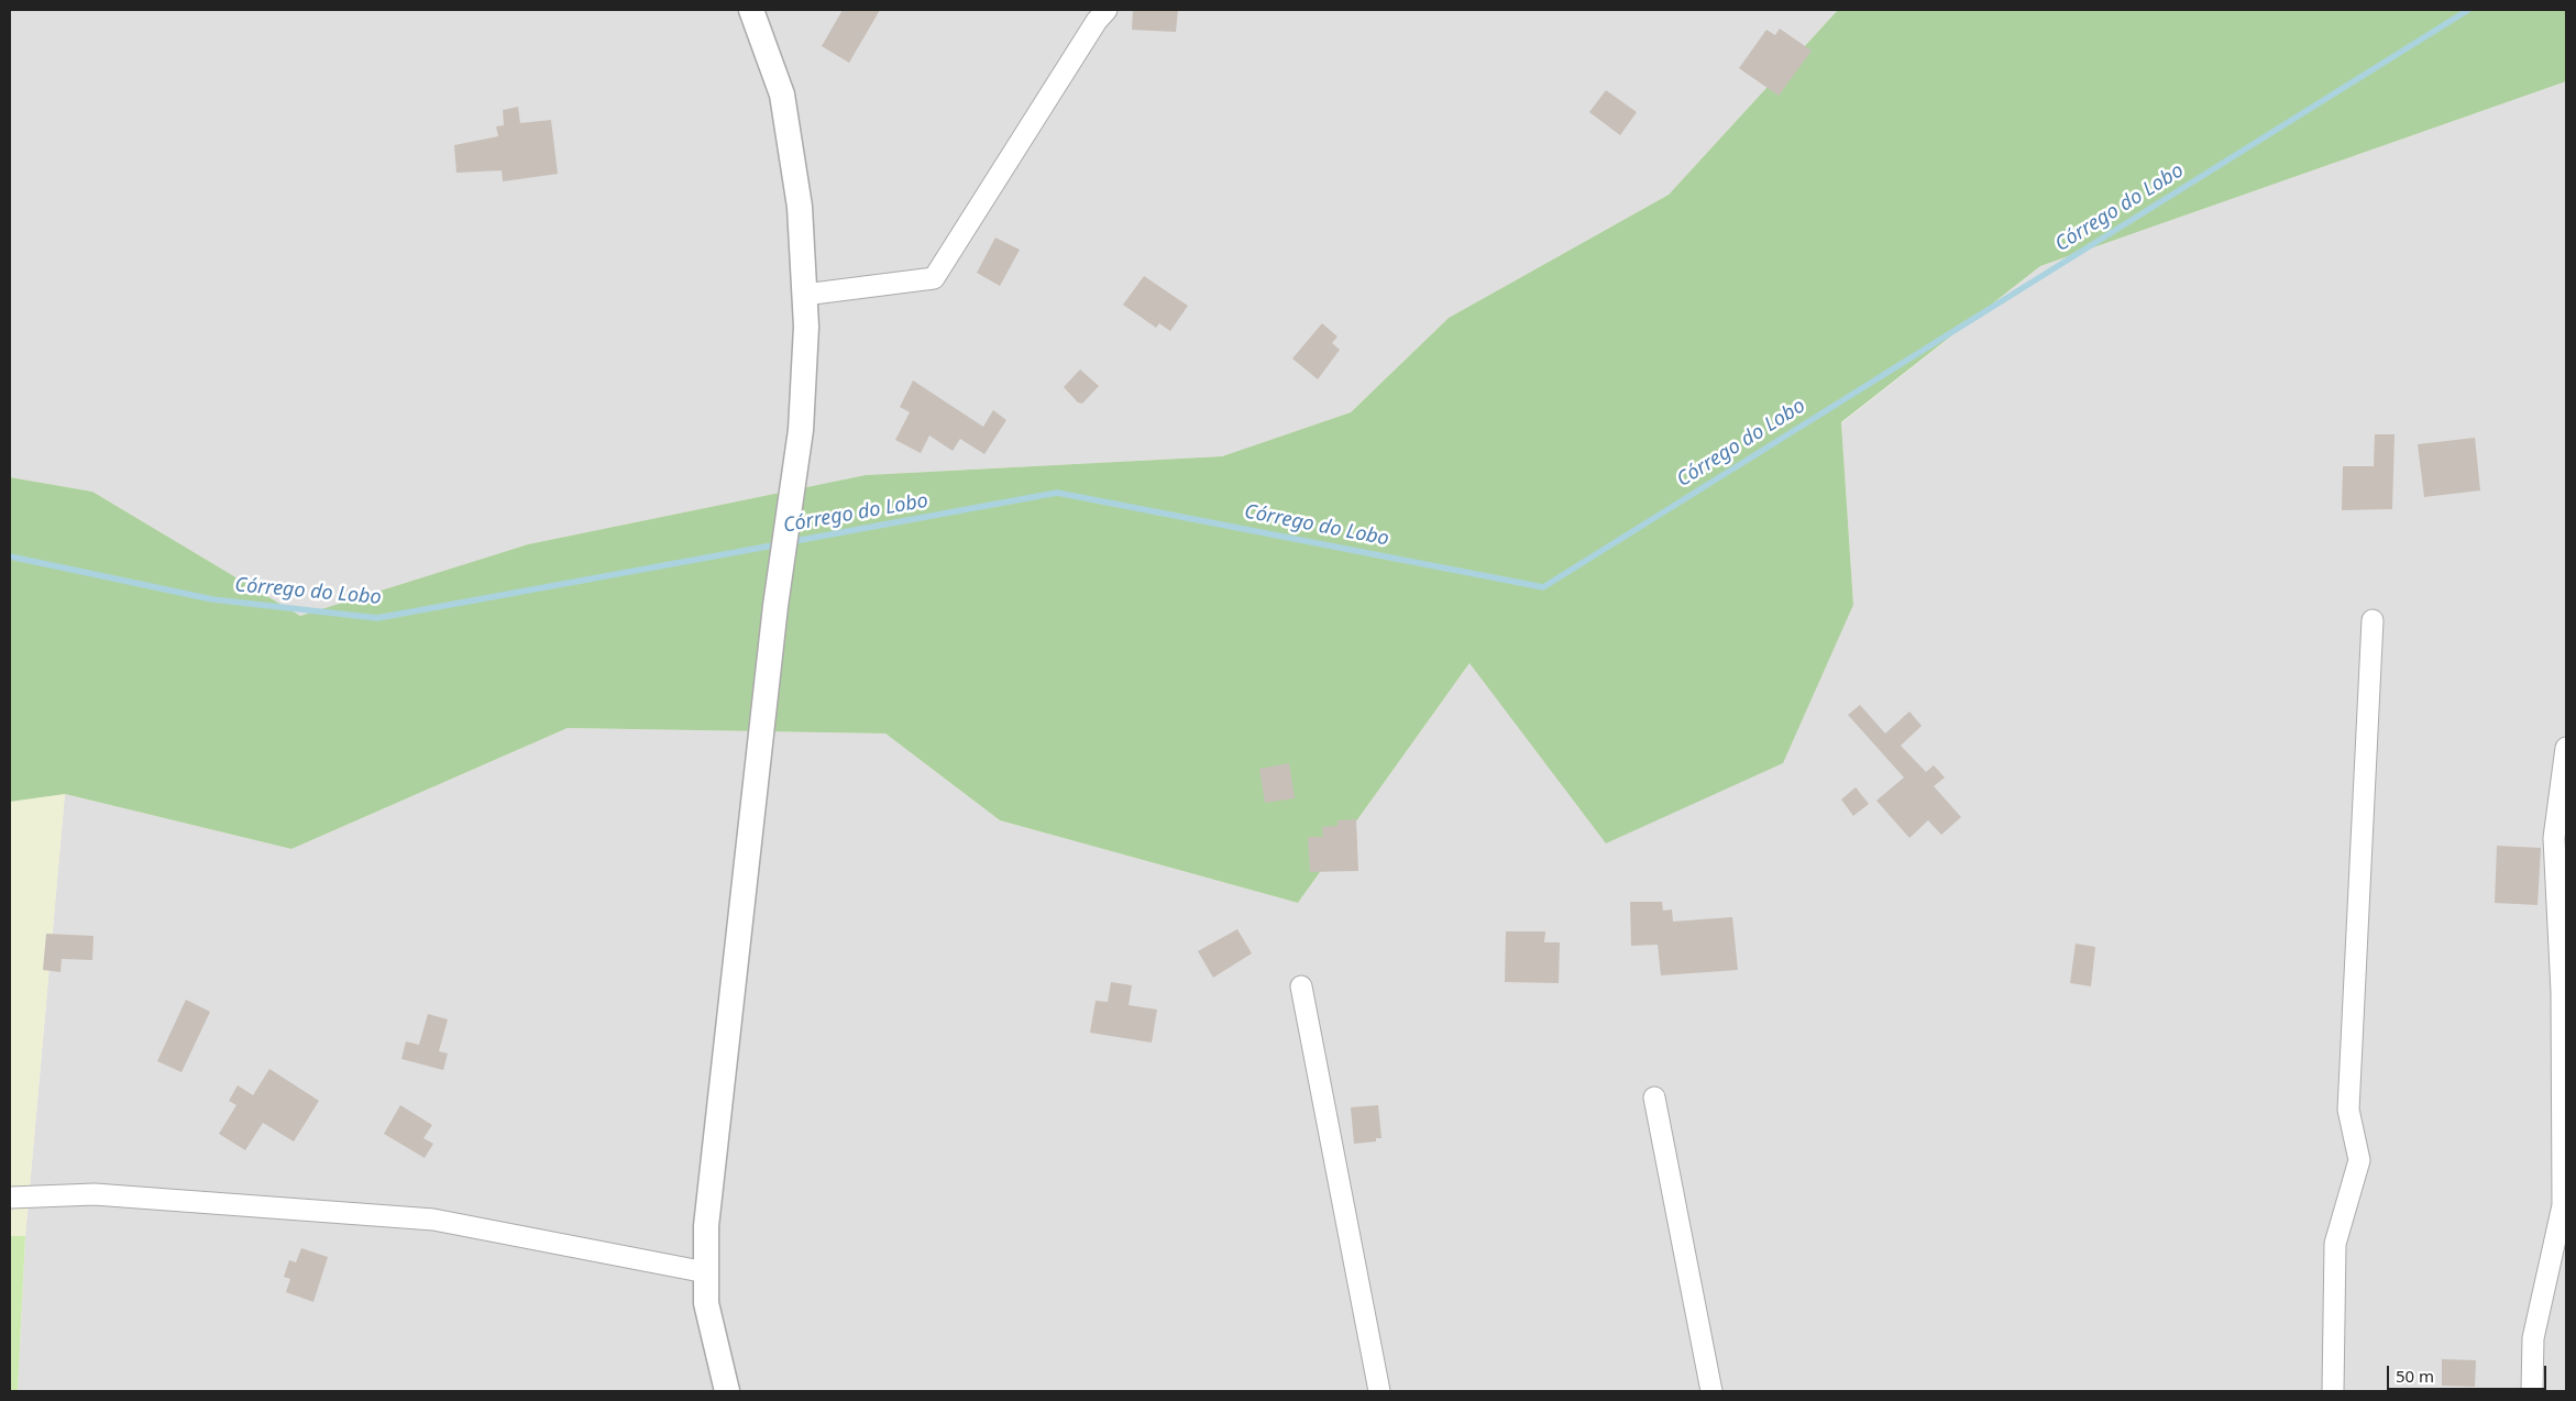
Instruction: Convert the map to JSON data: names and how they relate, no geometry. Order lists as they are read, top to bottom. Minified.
{"water":["Córrego do Lobo"],"scale_bar":"50 m"}
